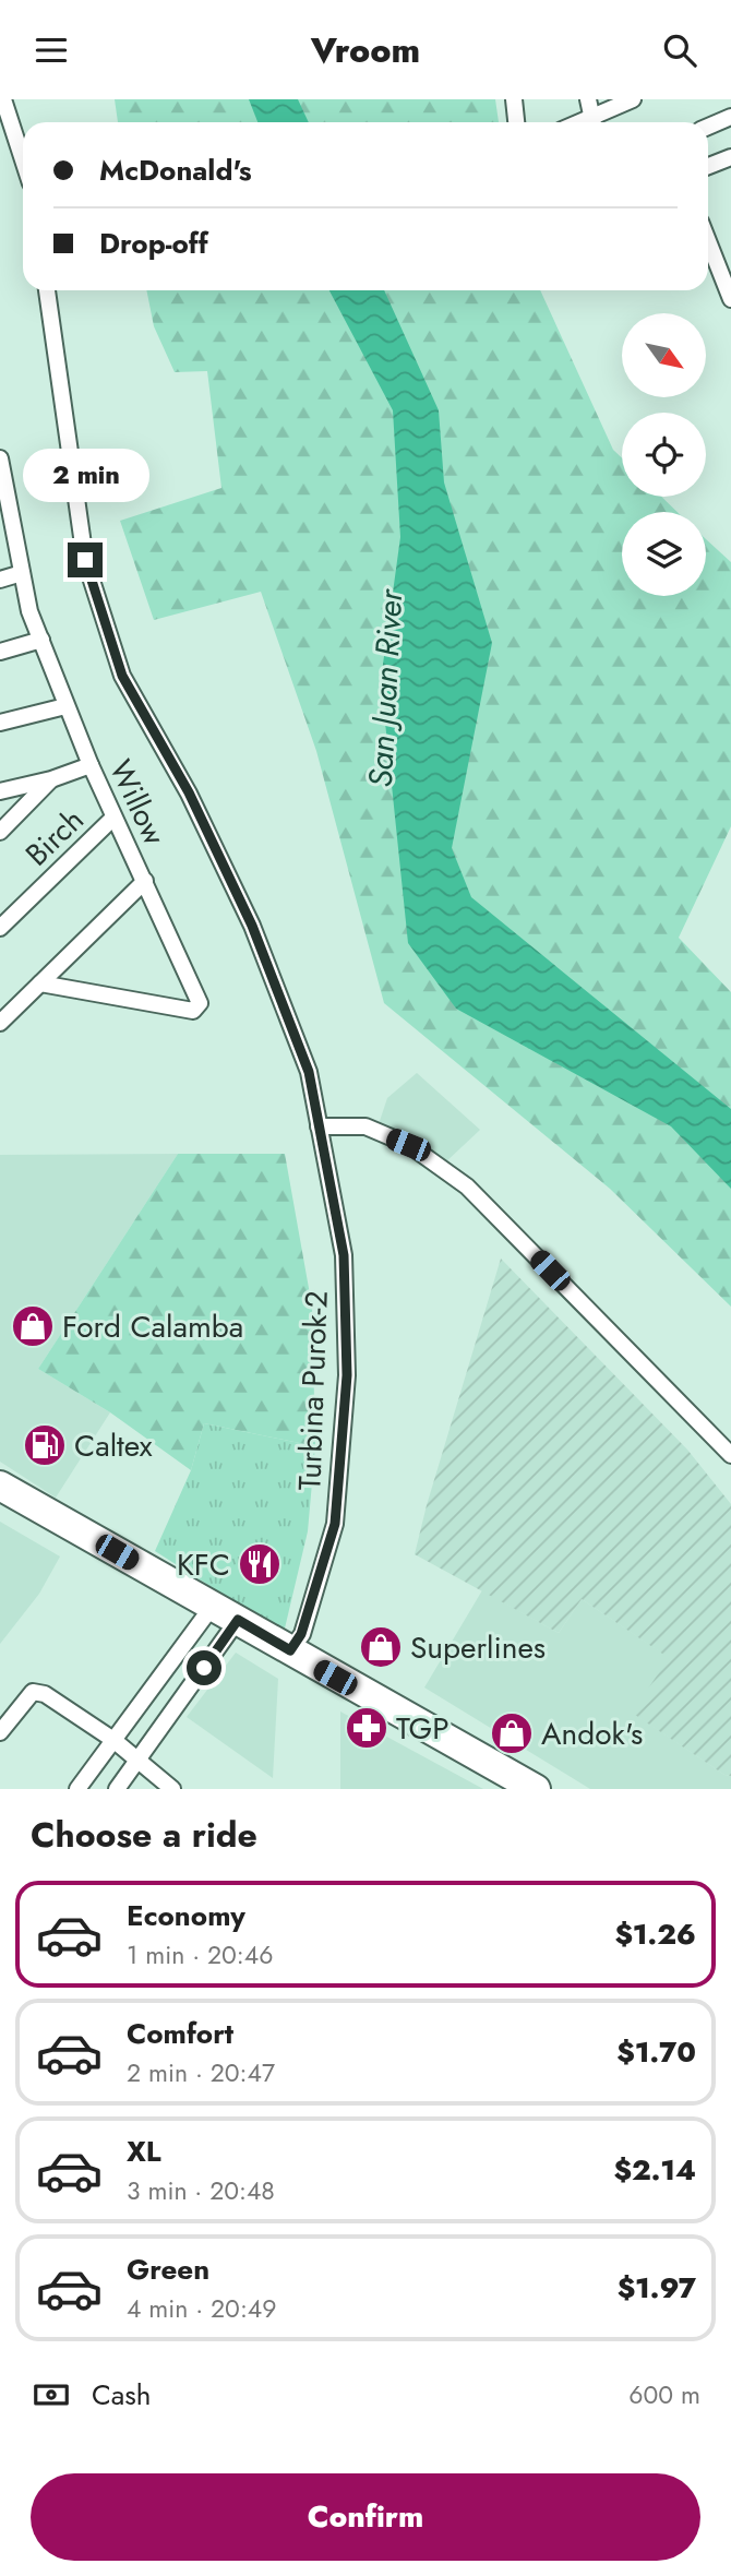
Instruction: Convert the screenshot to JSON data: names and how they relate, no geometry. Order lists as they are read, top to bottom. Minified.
{"streets":{"street":["Willow","Birch","Turbina Purok-2"]},"crossings":[["Willow","Birch"]],"water":["San Juan River"],"places":{"shop":["Ford Calamba","Superlines","Andok's"],"fuel station":["Caltex"],"restaurant":["KFC"],"pharmacy":["TGP"]},"north":"bottom right","page":{"header":"Vroom","banner":["McDonald's","Drop-off"],"bubble":"2 min","heading":"Choose a ride","list":[{"name":"Economy","note":"1 min · 20:46","value":"$1.26"},{"name":"Comfort","note":"2 min · 20:47","value":"$1.70"},{"name":"XL","note":"3 min · 20:48","value":"$2.14"},{"name":"Green","note":"4 min · 20:49","value":"$1.97"}],"pay":["Cash","600 m"],"buttons":"Confirm"}}
